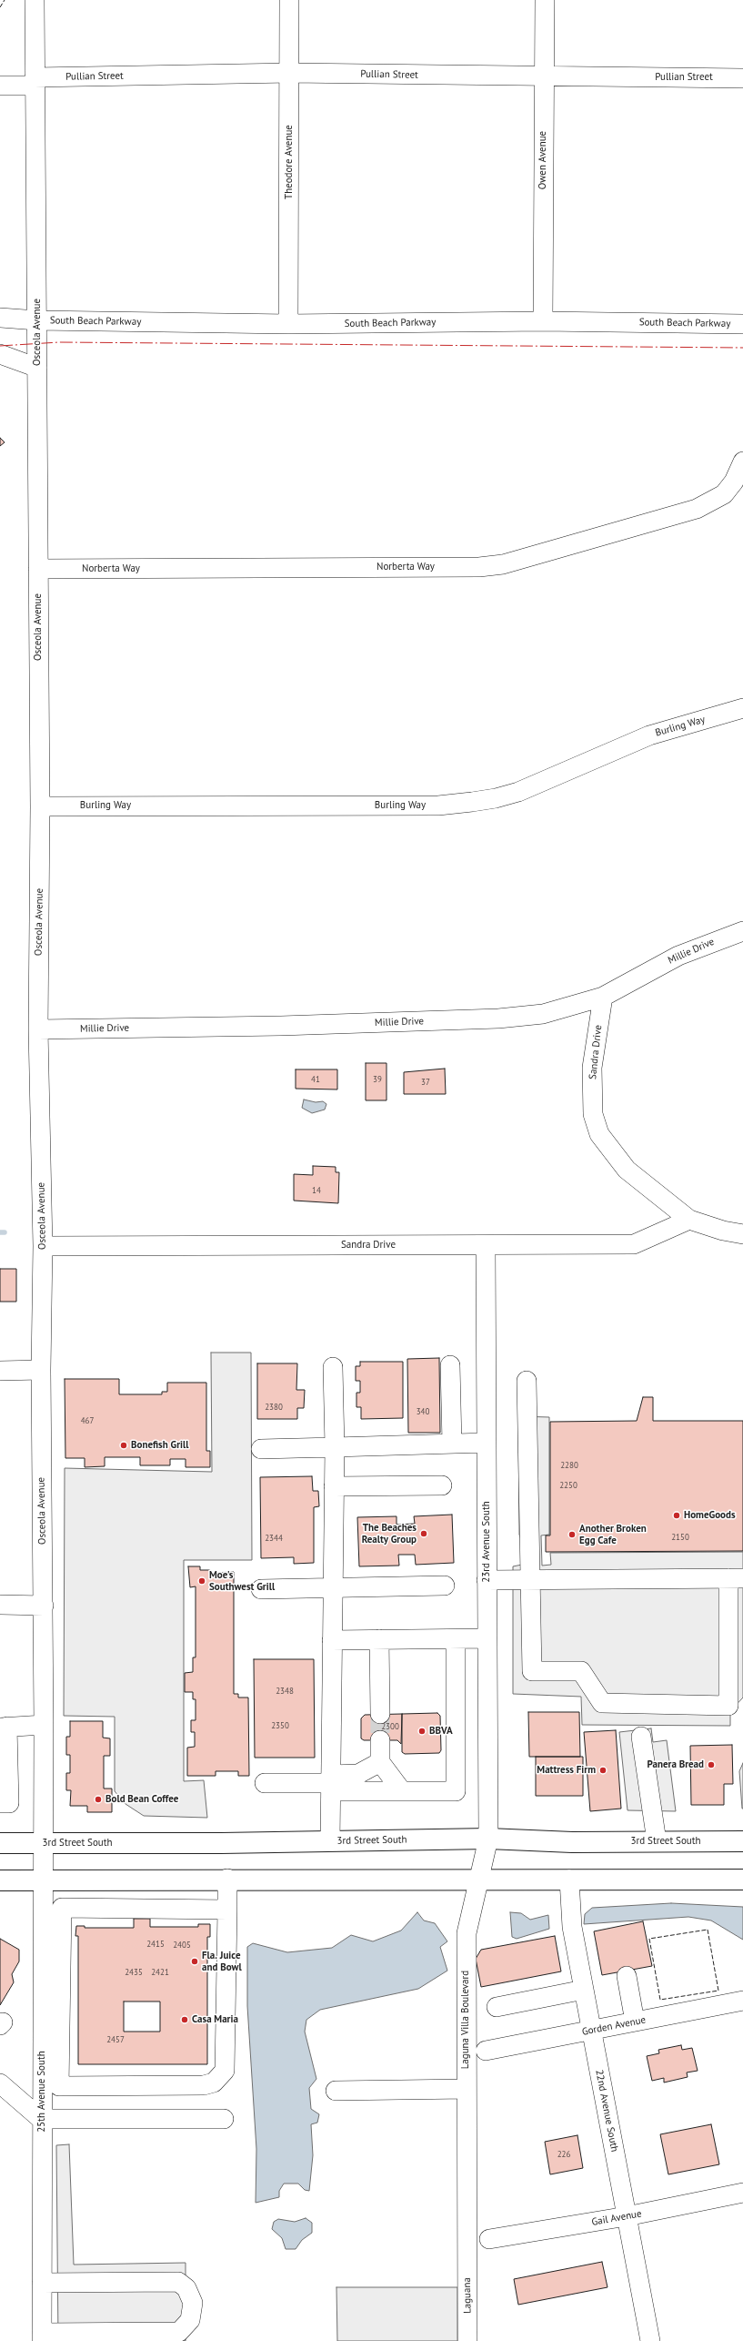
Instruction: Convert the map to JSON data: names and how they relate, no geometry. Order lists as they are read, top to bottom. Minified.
{"streets":{"main road":["3rd Street South"],"street":["Pullian Street","Owen Avenue","Theodore Avenue","South Beach Parkway","Osceola Avenue","Norberta Way","Burling Way","Millie Drive","Sandra Drive","23rd Avenue South","Laguna Villa Boulevard","Gorden Avenue","25th Avenue South","22nd Avenue South","Gail Avenue","Laguana"]},"crossings":[["Pullian Street","Owen Avenue"],["Pullian Street","Theodore Avenue"],["Pullian Street","Osceola Avenue"],["Owen Avenue","South Beach Parkway"],["Theodore Avenue","South Beach Parkway"],["South Beach Parkway","Osceola Avenue"],["Osceola Avenue","Norberta Way"],["Osceola Avenue","Burling Way"],["Osceola Avenue","Millie Drive"],["Osceola Avenue","Sandra Drive"],["Osceola Avenue","3rd Street South"],["Osceola Avenue","25th Avenue South"],["Millie Drive","Sandra Drive"],["Sandra Drive","23rd Avenue South"],["23rd Avenue South","3rd Street South"],["23rd Avenue South","Laguna Villa Boulevard"],["3rd Street South","Laguna Villa Boulevard"],["3rd Street South","25th Avenue South"],["Laguna Villa Boulevard","Laguana"],["Gorden Avenue","22nd Avenue South"],["22nd Avenue South","Gail Avenue"]],"places":["Bonefish Grill","HomeGoods","The Beaches Realty Group","Another Broken Egg Cafe","Moe's Southwest Grill","BBVA","Panera Bread","Mattress Firm","Bold Bean Coffee","Fla. Juice and Bowl","Casa Maria"],"house_numbers":["41","39","37","14","2380","340","467","2280","2250","2150","2344","2348","2350","2300","2415","2405","2435","2421","2457","226"]}
